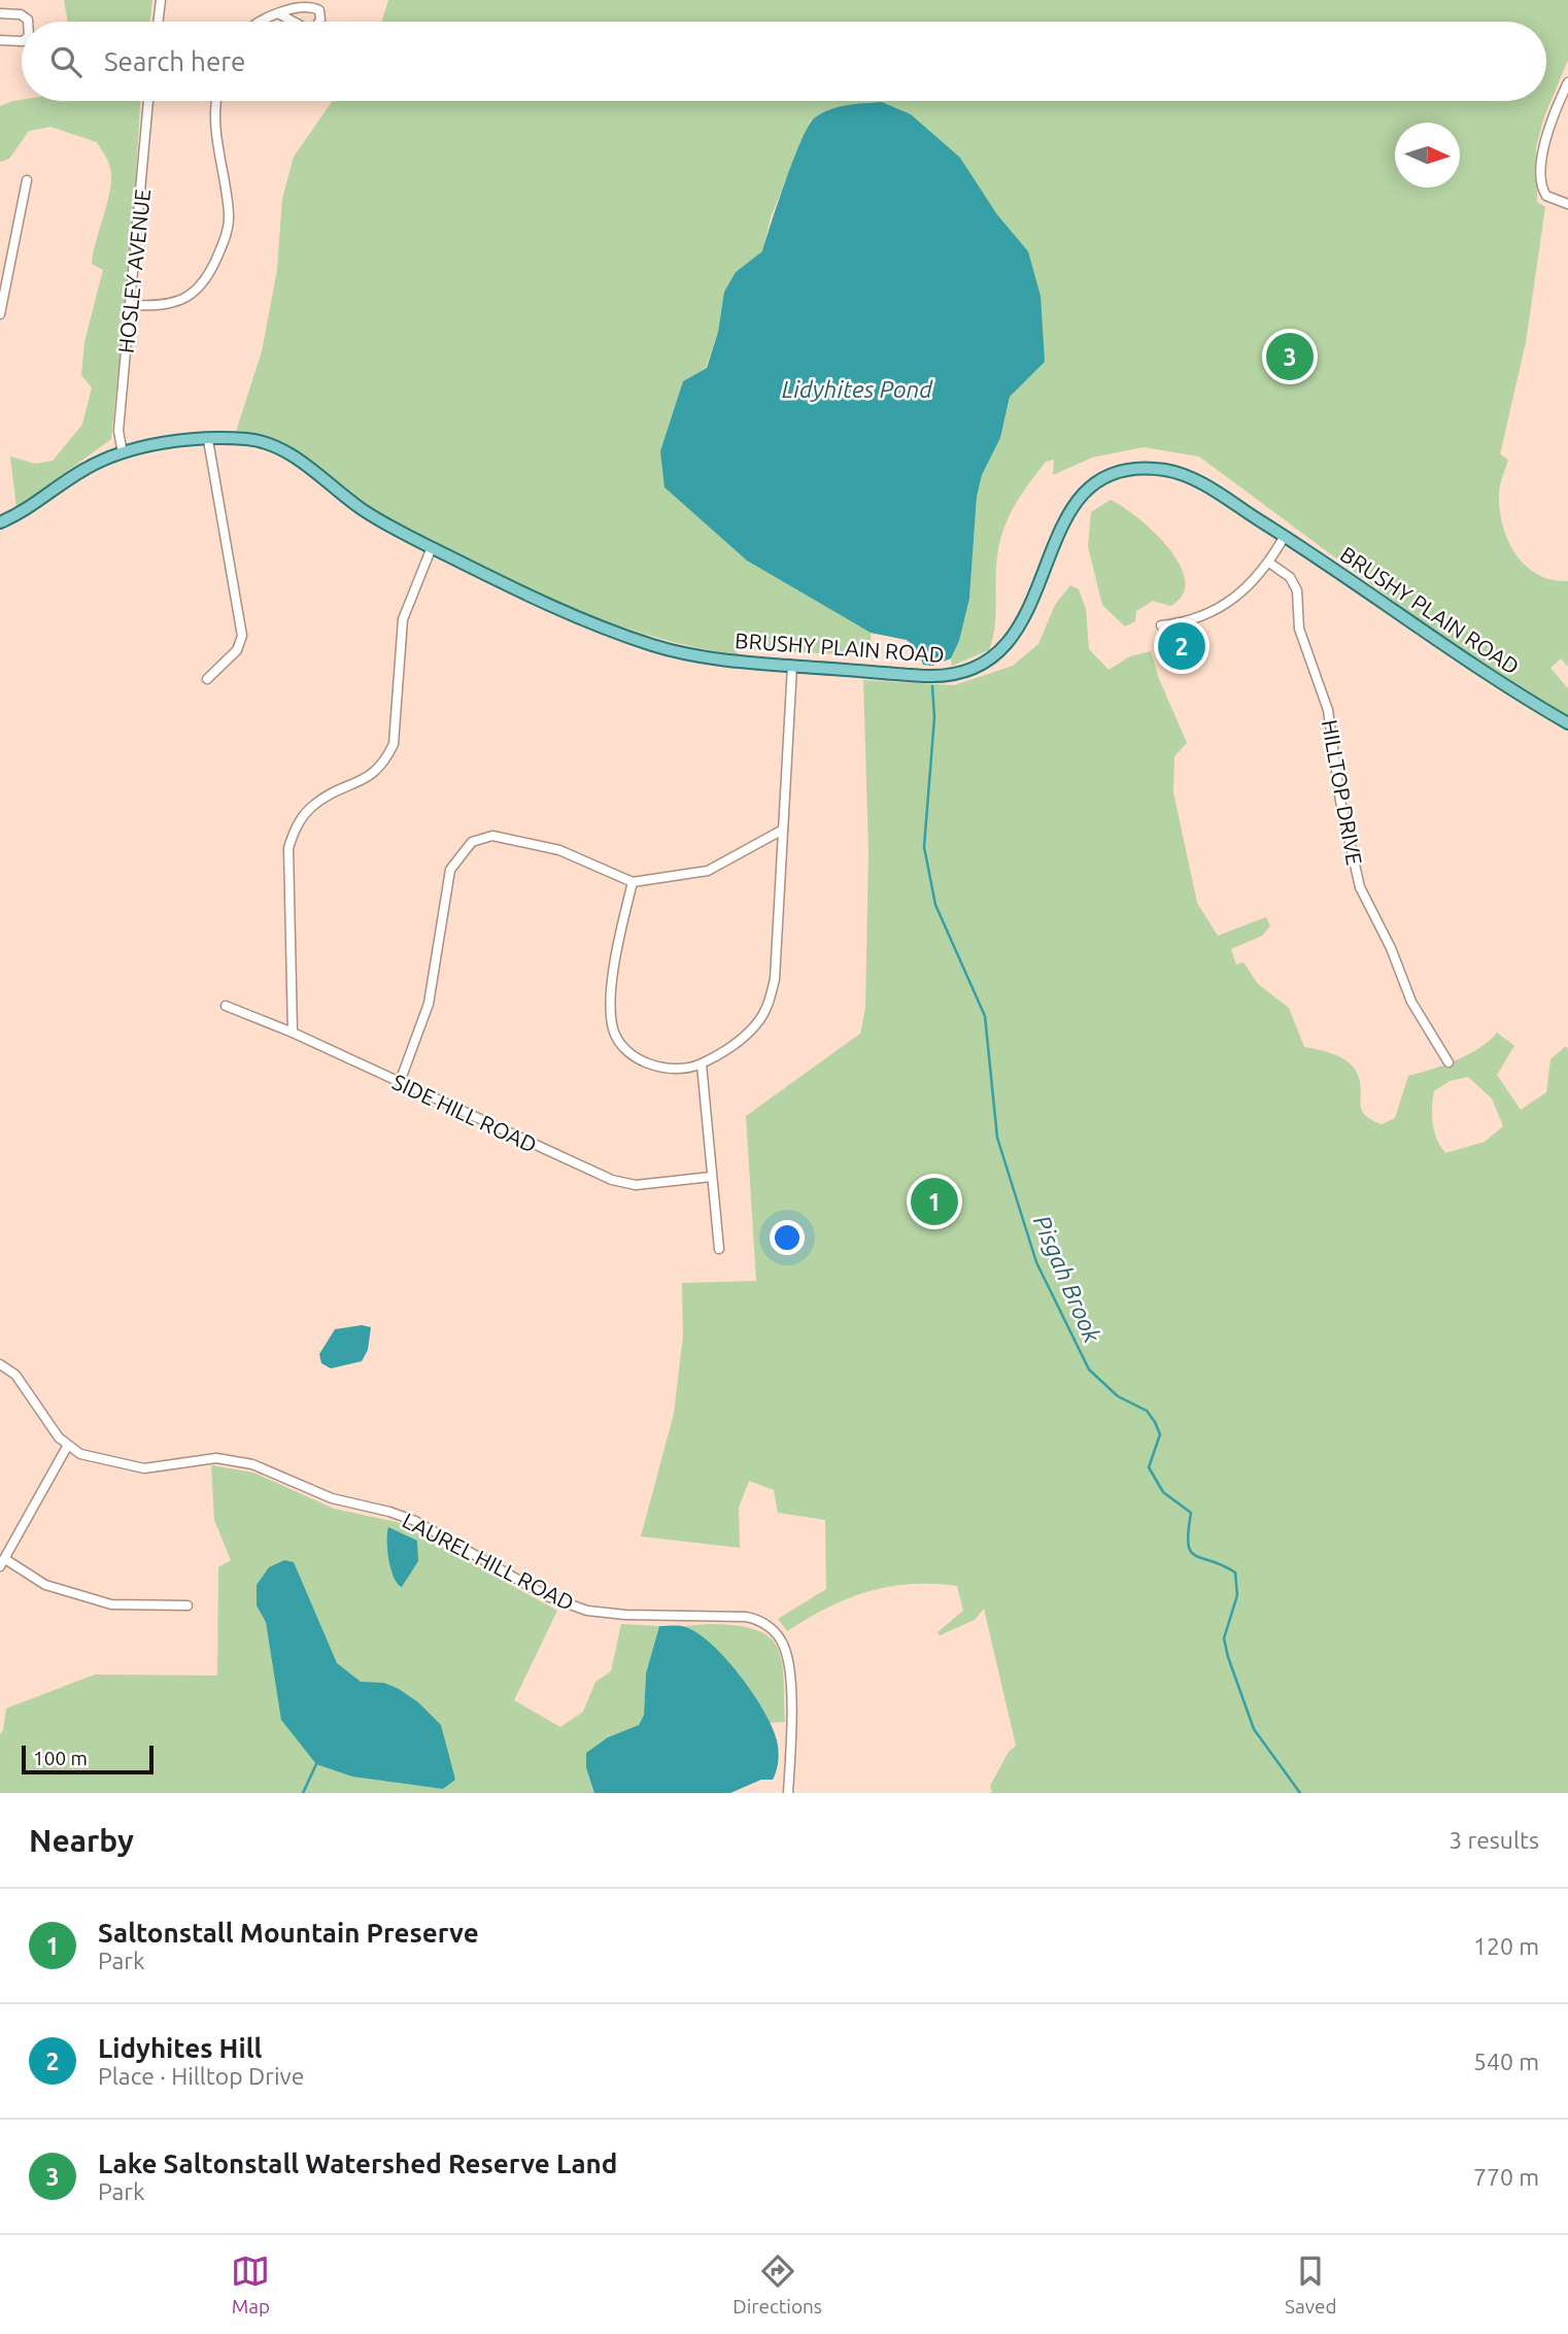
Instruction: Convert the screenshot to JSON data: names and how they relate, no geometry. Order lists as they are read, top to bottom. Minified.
{"streets":{"main road":["BRUSHY PLAIN ROAD"],"street":["HOSLEY AVENUE","HILLTOP DRIVE","SIDE HILL ROAD","LAUREL HILL ROAD"]},"crossings":[["HOSLEY AVENUE","BRUSHY PLAIN ROAD"]],"water":["Lidyhites Pond","Pisgah Brook"],"scale_bar":"100 m","north":"right","page":{"search":"Search here","pins":["3","2","1"],"scale":"100 m","heading":["Nearby","3 results"],"list":[{"mark":"1","name":"Saltonstall Mountain Preserve","note":"Park","value":"120 m"},{"mark":"2","name":"Lidyhites Hill","note":"Place · Hilltop Drive","value":"540 m"},{"mark":"3","name":"Lake Saltonstall Watershed Reserve Land","note":"Park","value":"770 m"}],"nav":["Map","Directions","Saved"]}}
